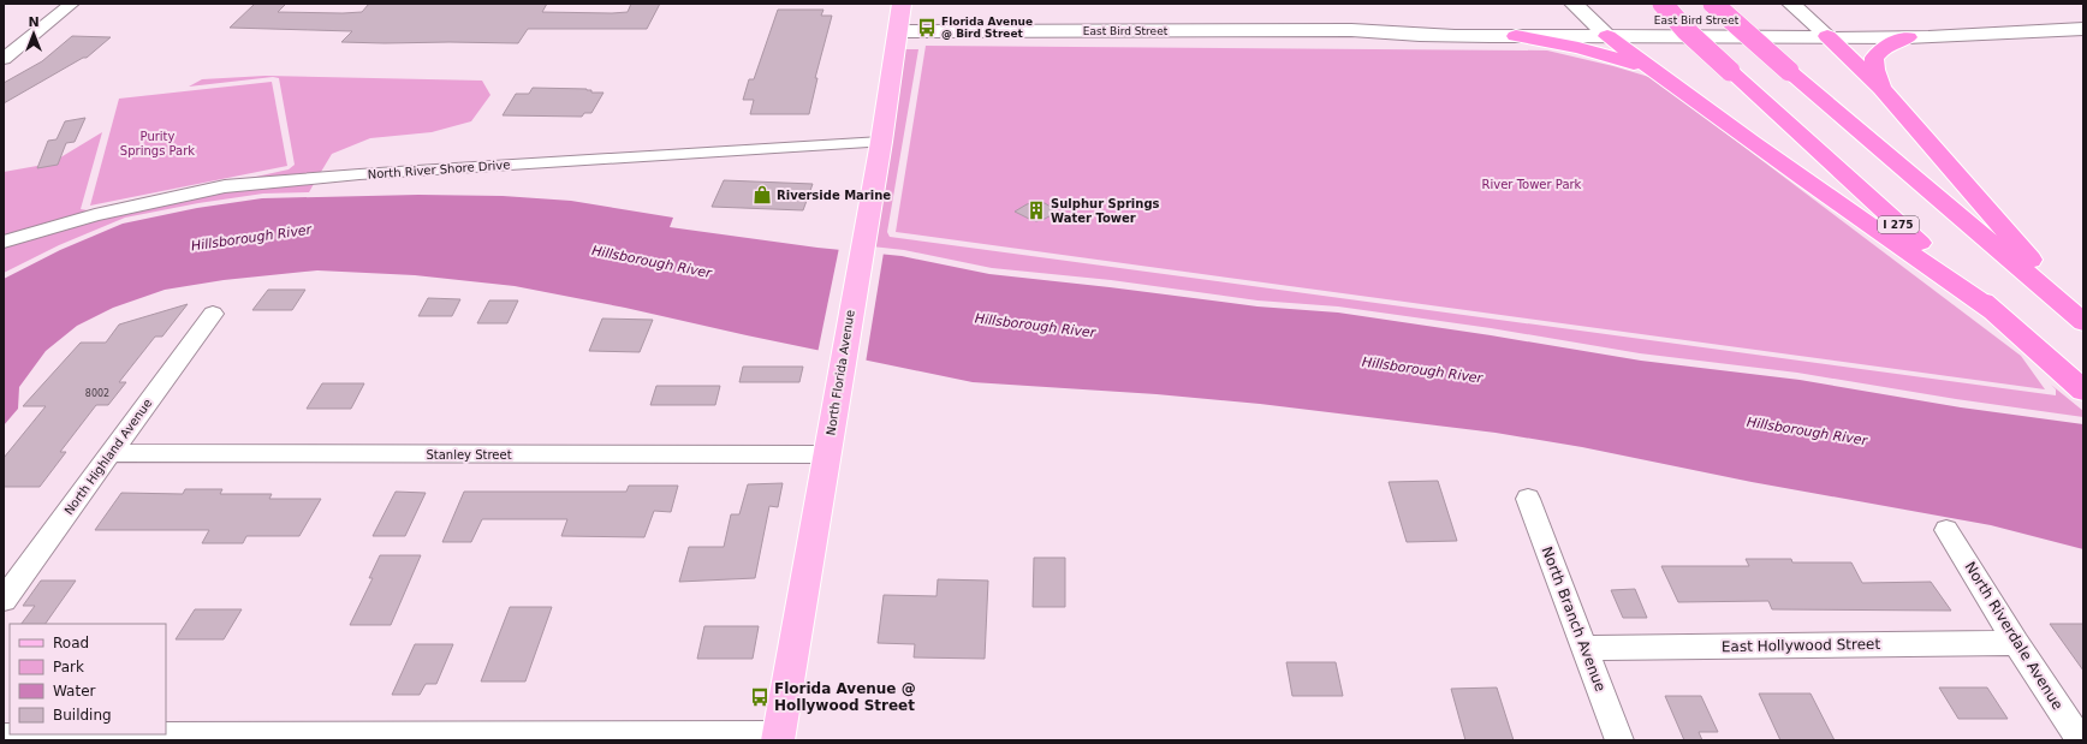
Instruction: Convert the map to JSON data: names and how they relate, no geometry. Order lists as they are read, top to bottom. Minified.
{"streets":{"highway":["I 275"],"main road":["North Florida Avenue"],"street":["East Bird Street","North River Shore Drive","Stanley Street","North Highland Avenue","North Branch Avenue","North Riverdale Avenue","East Hollywood Street"]},"crossings":[["East Bird Street","North Florida Avenue"],["North River Shore Drive","North Florida Avenue"],["North Florida Avenue","Stanley Street"],["Stanley Street","North Highland Avenue"],["North Branch Avenue","East Hollywood Street"],["North Riverdale Avenue","East Hollywood Street"]],"water":["Hillsborough River"],"parks":["Purity Springs Park","River Tower Park"],"places":{"bus stop":["Florida Avenue @ Bird Street","Florida Avenue @ Hollywood Street"],"shop":["Riverside Marine"],"building":["Sulphur Springs Water Tower"]},"house_numbers":["8002"],"legend":["Road","Park","Water","Building"],"north":"top"}
